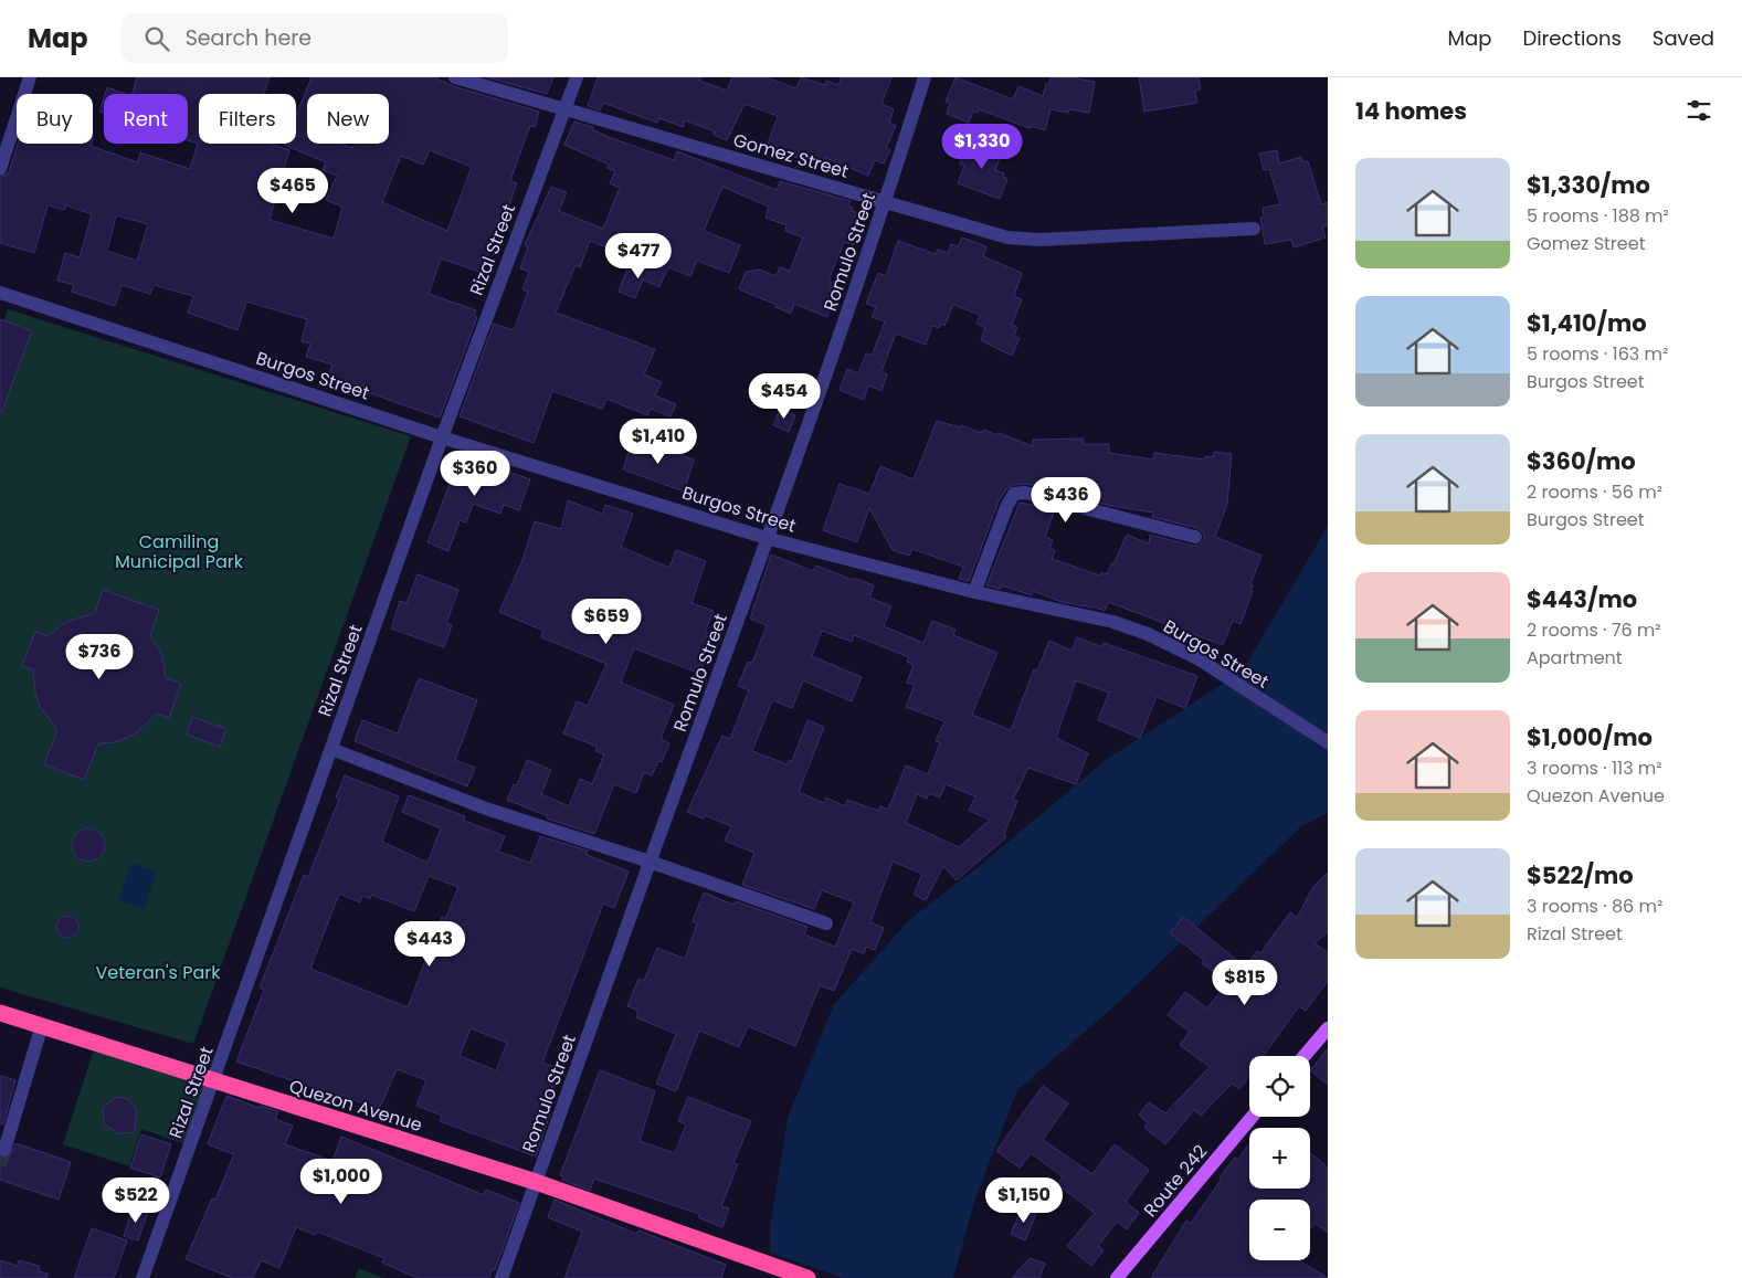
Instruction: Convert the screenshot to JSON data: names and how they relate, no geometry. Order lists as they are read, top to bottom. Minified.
{"streets":{"highway":["Quezon Avenue"],"main road":["Route 242"],"street":["Gomez Street","Rizal Street","Romulo Street","Burgos Street"]},"crossings":[["Gomez Street","Rizal Street"],["Gomez Street","Romulo Street"],["Rizal Street","Burgos Street"],["Rizal Street","Quezon Avenue"],["Romulo Street","Burgos Street"],["Romulo Street","Quezon Avenue"]],"parks":["Camiling Municipal Park","Veteran's Park"],"page":{"header":"Map","search":"Search here","nav":["Map","Directions","Saved"],"heading":"14 homes","chip":["Buy","Rent","Filters","New"],"price":["$1,330","$465","$477","$454","$1,410","$360","$436","$659","$736","$443","$815","$1,000","$522","$1,150"],"list":[{"name":"$1,330/mo","note":"5 rooms · 188 m² · Gomez Street"},{"name":"$1,410/mo","note":"5 rooms · 163 m² · Burgos Street"},{"name":"$360/mo","note":"2 rooms · 56 m² · Burgos Street"},{"name":"$443/mo","note":"2 rooms · 76 m² · Apartment"},{"name":"$1,000/mo","note":"3 rooms · 113 m² · Quezon Avenue"},{"name":"$522/mo","note":"3 rooms · 86 m² · Rizal Street"}],"map_buttons":["+","−"]}}
